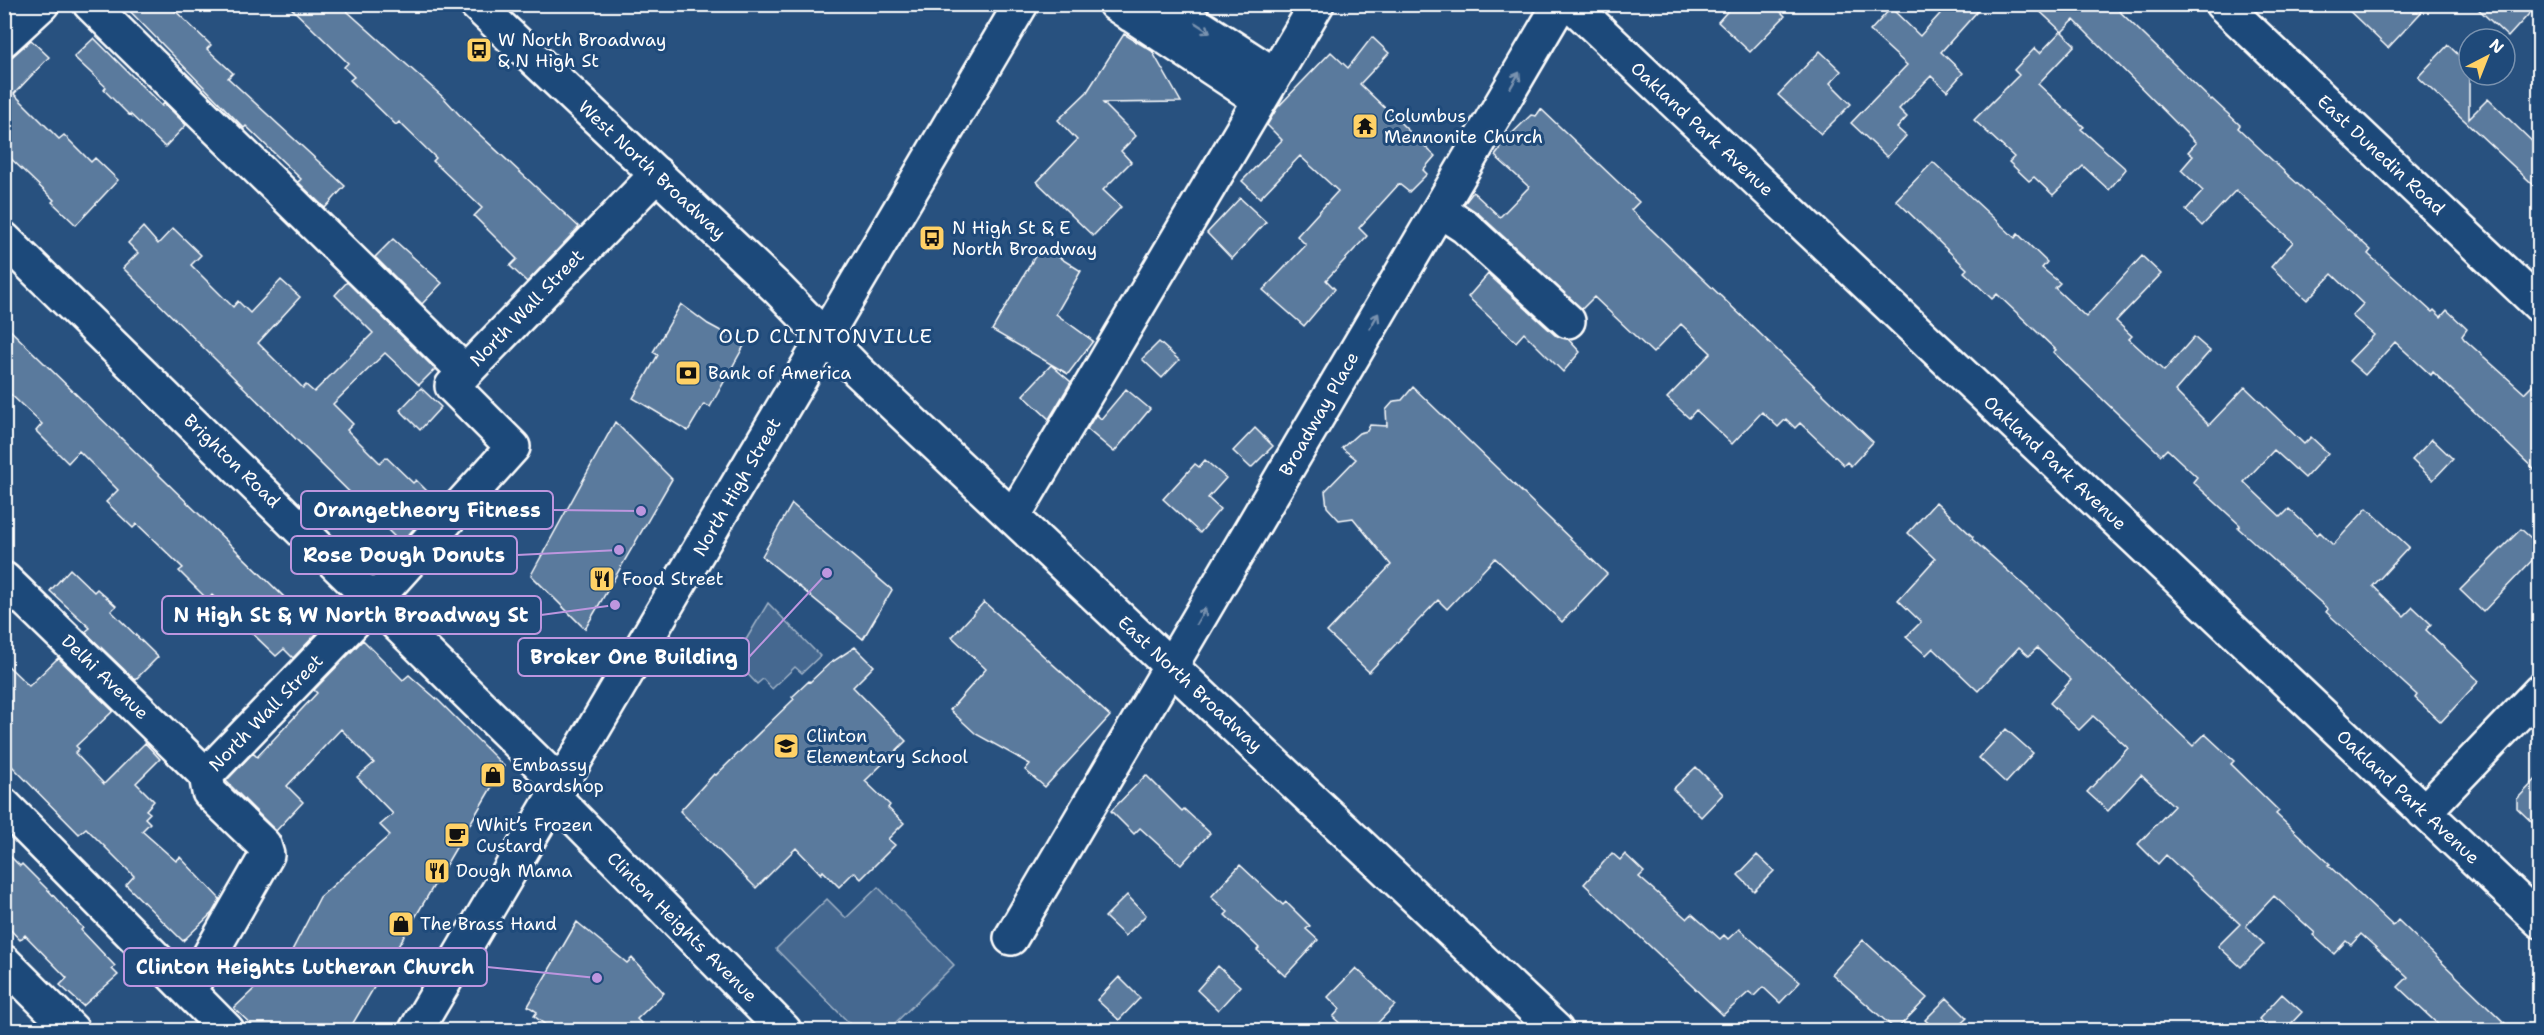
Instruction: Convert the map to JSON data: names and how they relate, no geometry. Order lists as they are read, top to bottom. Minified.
{"streets":{"street":["Oakland Park Avenue","East Dunedin Road","West North Broadway","North Wall Street","Broadway Place","Brighton Road","North High Street","Delhi Avenue","East North Broadway","Clinton Heights Avenue"]},"crossings":[["West North Broadway","North Wall Street"],["West North Broadway","North High Street"],["West North Broadway","East North Broadway"],["North Wall Street","Brighton Road"],["North Wall Street","Delhi Avenue"],["Broadway Place","East North Broadway"],["Brighton Road","North High Street"],["Brighton Road","Clinton Heights Avenue"],["North High Street","East North Broadway"],["North High Street","Clinton Heights Avenue"]],"districts":["OLD CLINTONVILLE"],"places":{"bus stop":["W North Broadway & N High St","N High St & E North Broadway"],"temple":["Columbus Mennonite Church"],"bank":["Bank of America"],"other":["Orangetheory Fitness","Rose Dough Donuts","Broker One Building","N High St & W North Broadway St","Clinton Heights Lutheran Church"],"restaurant":["Food Street","Dough Mama"],"school or university":["Clinton Elementary School"],"shop":["Embassy Boardshop","The Brass Hand"],"cafe":["Whit’s Frozen Custard"]},"north":"top right"}
